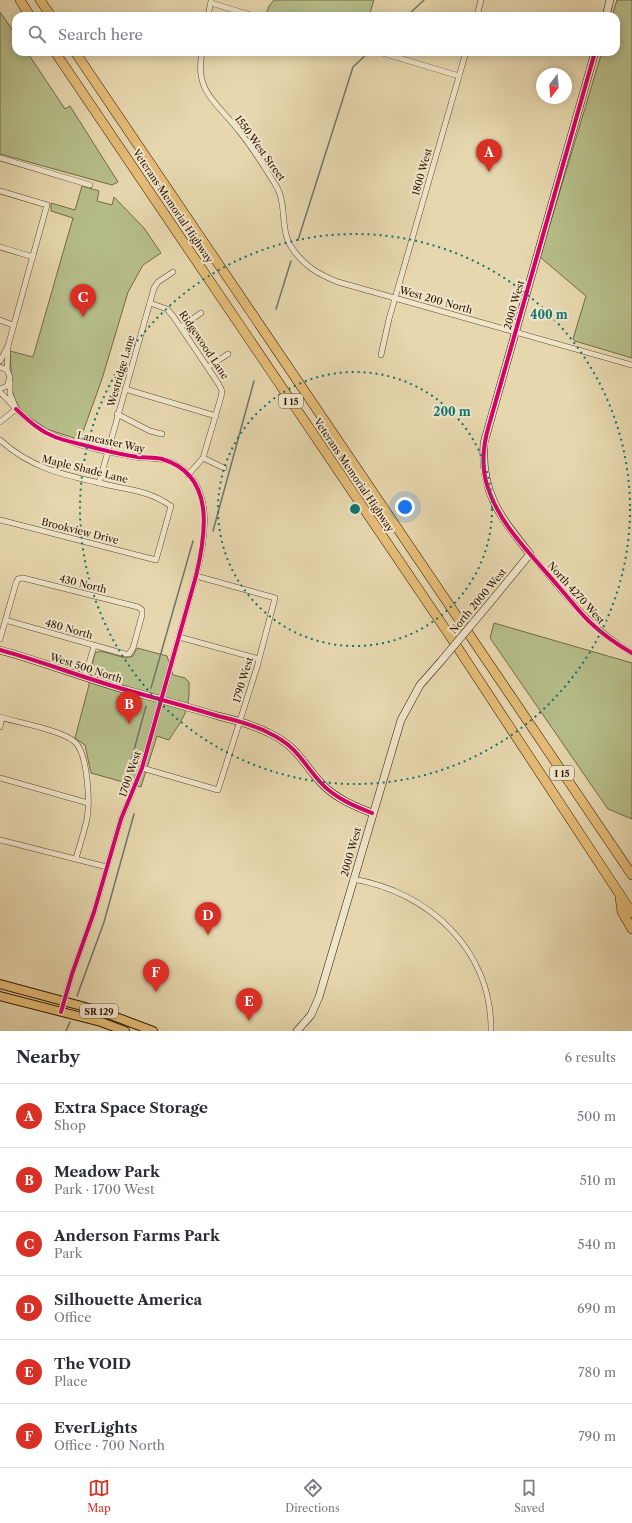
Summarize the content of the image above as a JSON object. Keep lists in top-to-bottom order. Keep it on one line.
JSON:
{"streets":{"highway":["Veterans Memorial Highway","I 15"],"main road":["SR 129"],"street":["1550 West Street","1800 West","West 200 North","2000 West","Ridgewood Lane","Westridge Lane","Lancaster Way","Maple Shade Lane","Brookview Drive","430 North","North 4270 West","North 2000 West","480 North","West 500 North","1790 West","1700 West"]},"crossings":[["1550 West Street","West 200 North"],["1800 West","West 200 North"],["West 200 North","2000 West"],["2000 West","North 4270 West"],["2000 West","North 2000 West"],["2000 West","West 500 North"],["Ridgewood Lane","Westridge Lane"],["Ridgewood Lane","Lancaster Way"],["Westridge Lane","Lancaster Way"],["Westridge Lane","Maple Shade Lane"],["Lancaster Way","1700 West"],["Maple Shade Lane","Brookview Drive"],["430 North","480 North"],["North 4270 West","North 2000 West"],["West 500 North","1790 West"],["West 500 North","1700 West"],["1790 West","1700 West"],["1700 West","SR 129"]],"north":"bottom","page":{"search":"Search here","pins":["A","C","B","D","F","E"],"heading":["Nearby","6 results"],"list":[{"mark":"A","name":"Extra Space Storage","note":"Shop","value":"500 m"},{"mark":"B","name":"Meadow Park","note":"Park · 1700 West","value":"510 m"},{"mark":"C","name":"Anderson Farms Park","note":"Park","value":"540 m"},{"mark":"D","name":"Silhouette America","note":"Office","value":"690 m"},{"mark":"E","name":"The VOID","note":"Place","value":"780 m"},{"mark":"F","name":"EverLights","note":"Office · 700 North","value":"790 m"}],"nav":["Map","Directions","Saved"]},"rings":["400 m","200 m"]}
